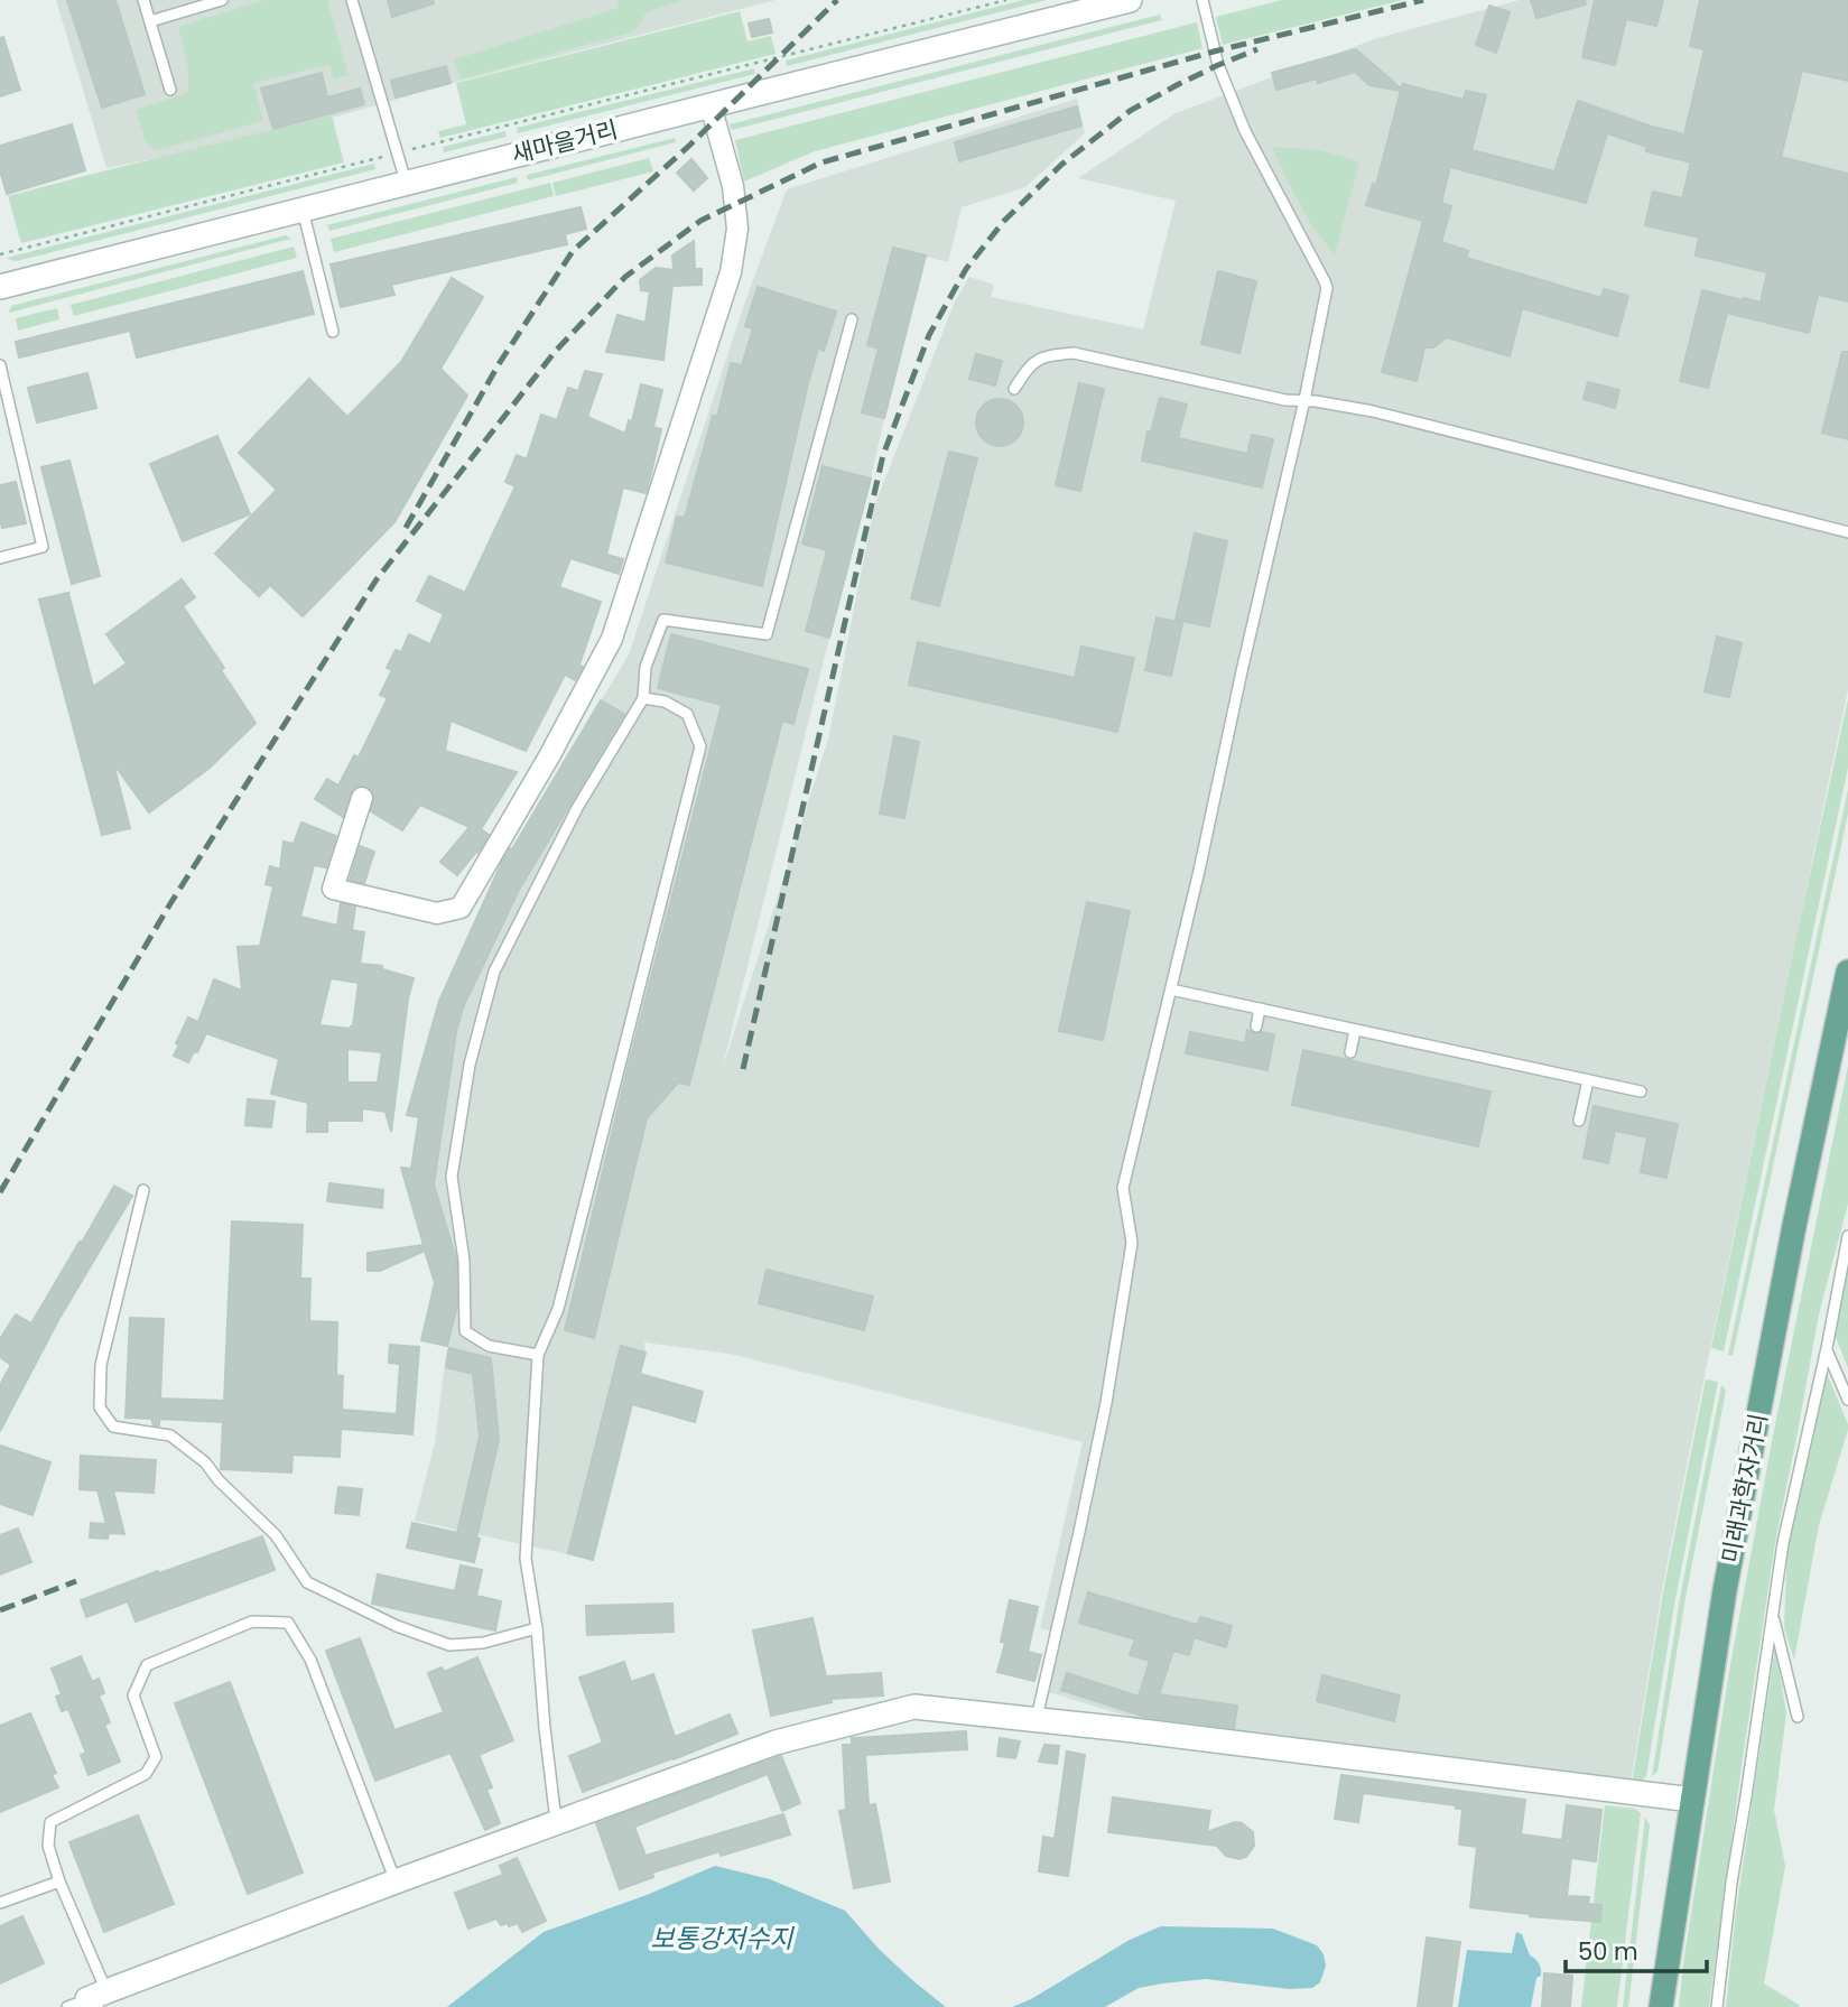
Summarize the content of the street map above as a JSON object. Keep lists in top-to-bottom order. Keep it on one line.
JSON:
{"streets":{"main road":["미래과학자거리"],"street":["새마을거리"]},"water":["보통강저수지"],"scale_bar":"50 m"}
